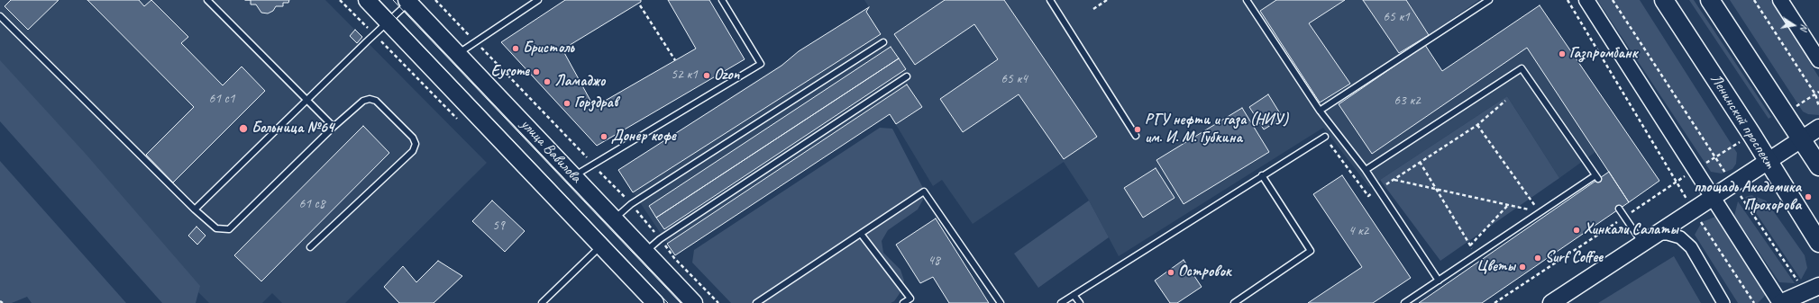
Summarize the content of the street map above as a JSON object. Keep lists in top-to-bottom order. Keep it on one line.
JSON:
{"streets":{"main road":["Ленинский проспект","улица Вавилова"]},"places":["Бристоль","Газпромбанк","Eysome","Ozon","Ламаджо","Горздрав","Больница №64","РГУ нефти и газа (НИУ) им. И. М. Губкина","Донер кофе","площадь Академика Прохорова","Хинкали Салаты","Surf Coffee","Цветы","Островок"],"house_numbers":["65 к1","52 к1","65 к4","61 с1","63 к2","61 с8","59","4 к2","48"],"north":"right"}
